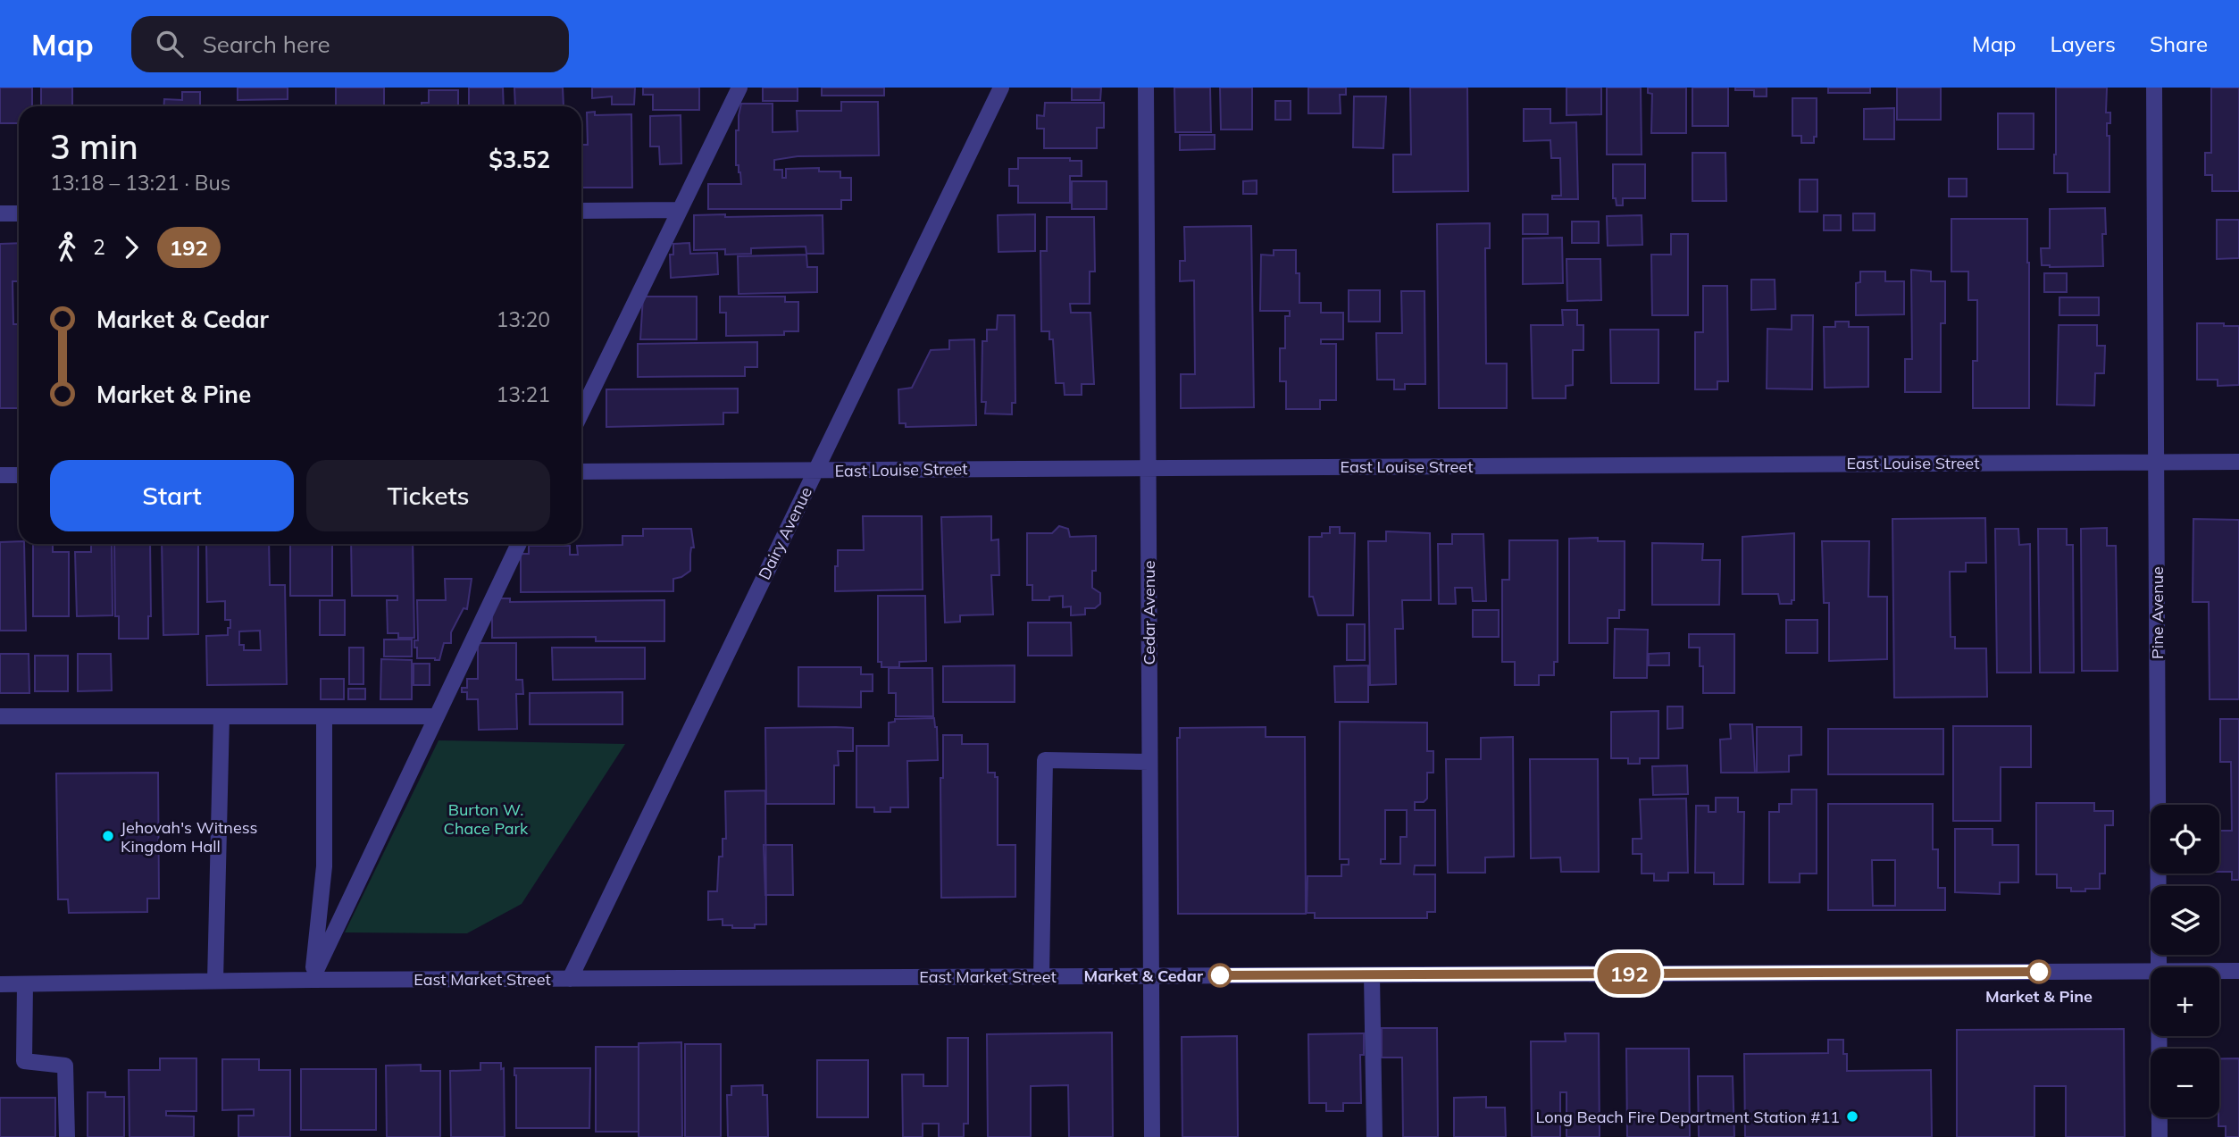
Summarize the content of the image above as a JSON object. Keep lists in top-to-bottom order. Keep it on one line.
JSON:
{"streets":{"street":["East Louise Street","Dairy Avenue","Cedar Avenue","Pine Avenue","East Market Street"]},"crossings":[["East Louise Street","Dairy Avenue"],["East Louise Street","Cedar Avenue"],["East Louise Street","Pine Avenue"],["Dairy Avenue","East Market Street"],["Cedar Avenue","East Market Street"]],"parks":["Burton W. Chace Park"],"places":["Jehovah's Witness Kingdom Hall","Market & Pine","Market & Cedar","Long Beach Fire Department Station #11"],"lines":["bus line 192"],"page":{"header":"Map","search":"Search here","nav":["Map","Layers","Share"],"on_map":"192","heading":["3 min","13:18 – 13:21 · Bus","$3.52"],"legs":["2","192"],"list":[{"name":"Market & Cedar","value":"13:20"},{"name":"Market & Pine","value":"13:21"}],"buttons":["Start","Tickets"],"map_buttons":["+","−"]}}
